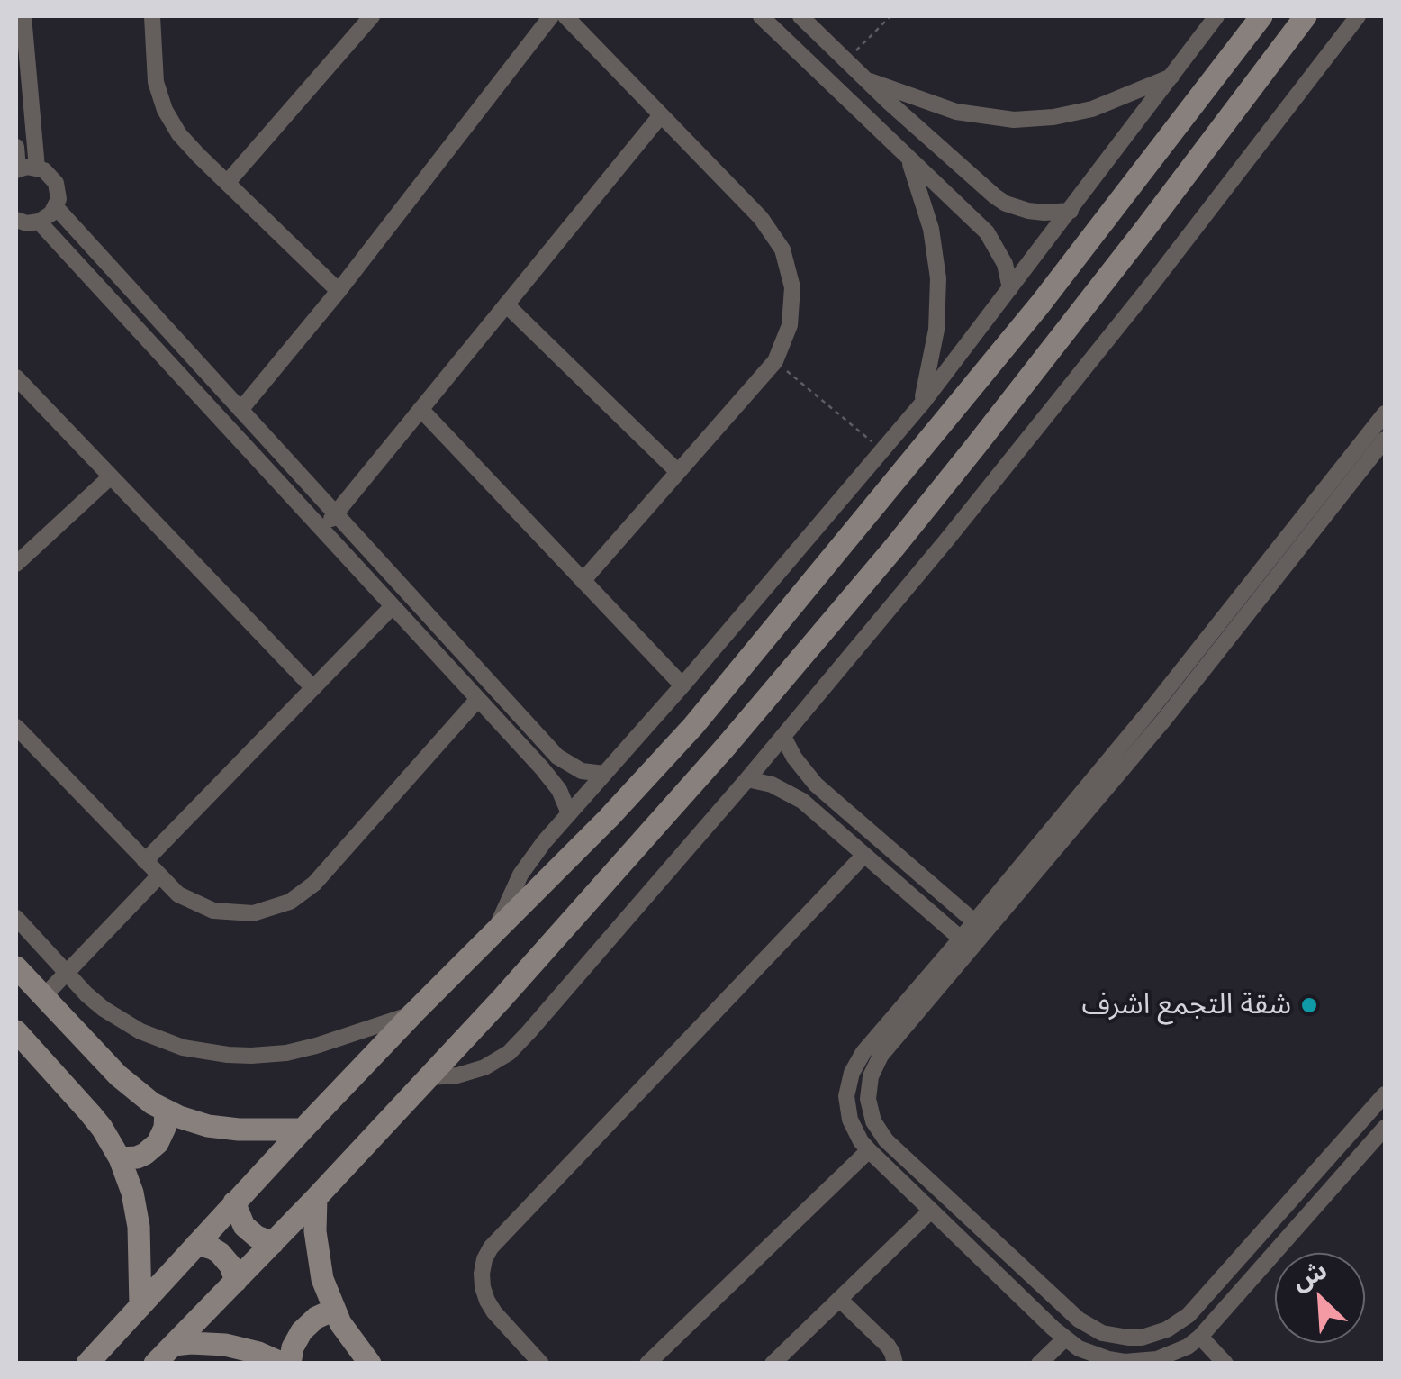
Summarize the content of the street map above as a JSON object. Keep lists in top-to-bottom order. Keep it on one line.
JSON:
{"places":["شقة التجمع اشرف"],"north":"top left"}
